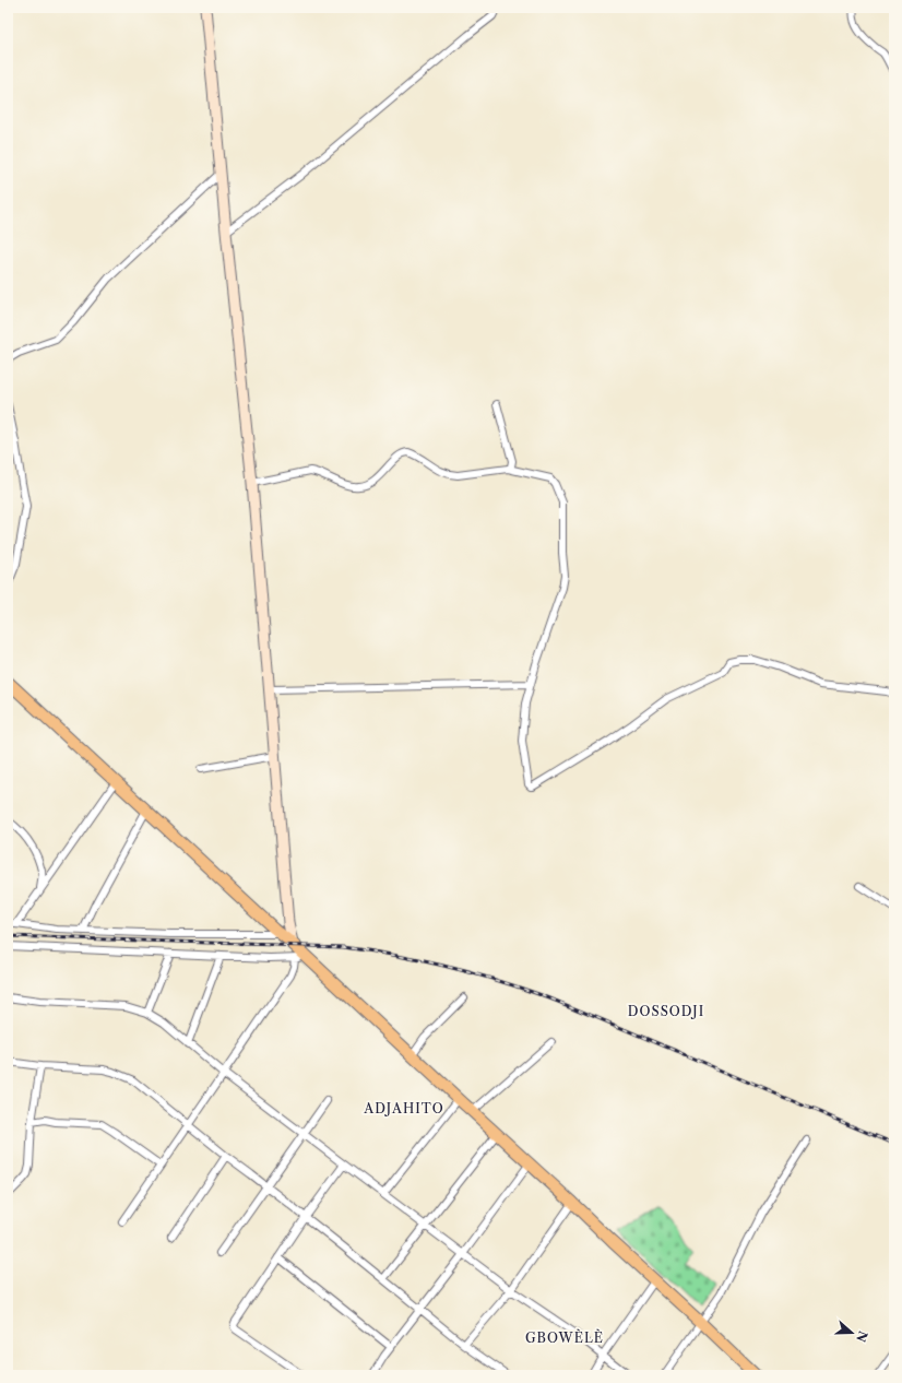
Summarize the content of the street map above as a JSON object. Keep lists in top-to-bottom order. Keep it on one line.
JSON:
{"districts":["DOSSODJI","ADJAHITO","GBOWÈLÈ"],"north":"right"}
